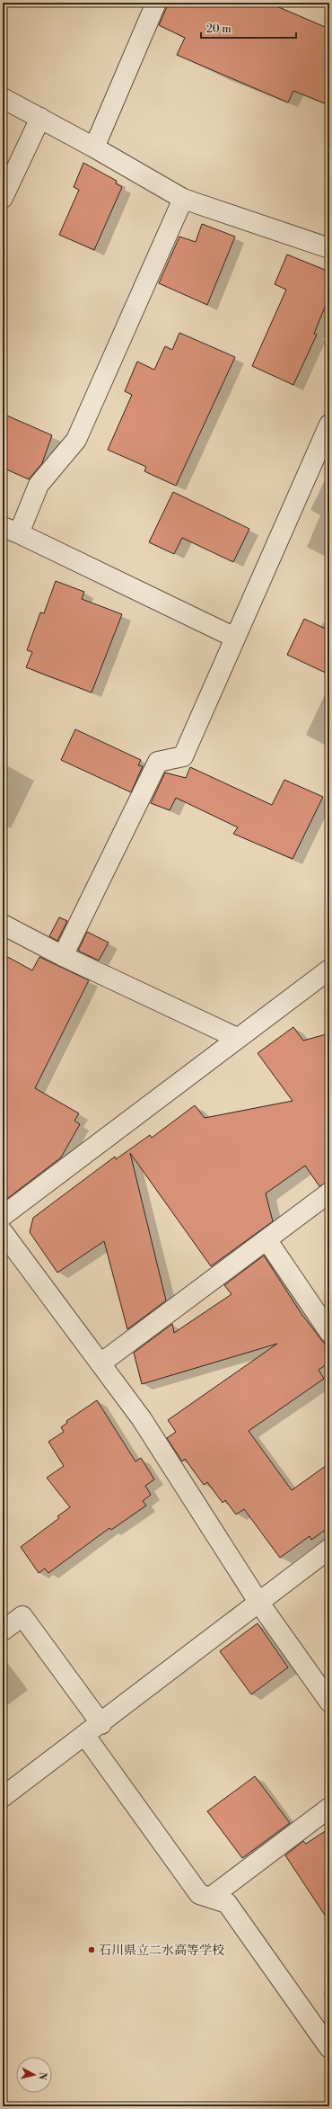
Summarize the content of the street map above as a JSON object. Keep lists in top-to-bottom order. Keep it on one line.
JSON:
{"places":["石川県立二水高等学校"],"scale_bar":"20 m","north":"right"}
